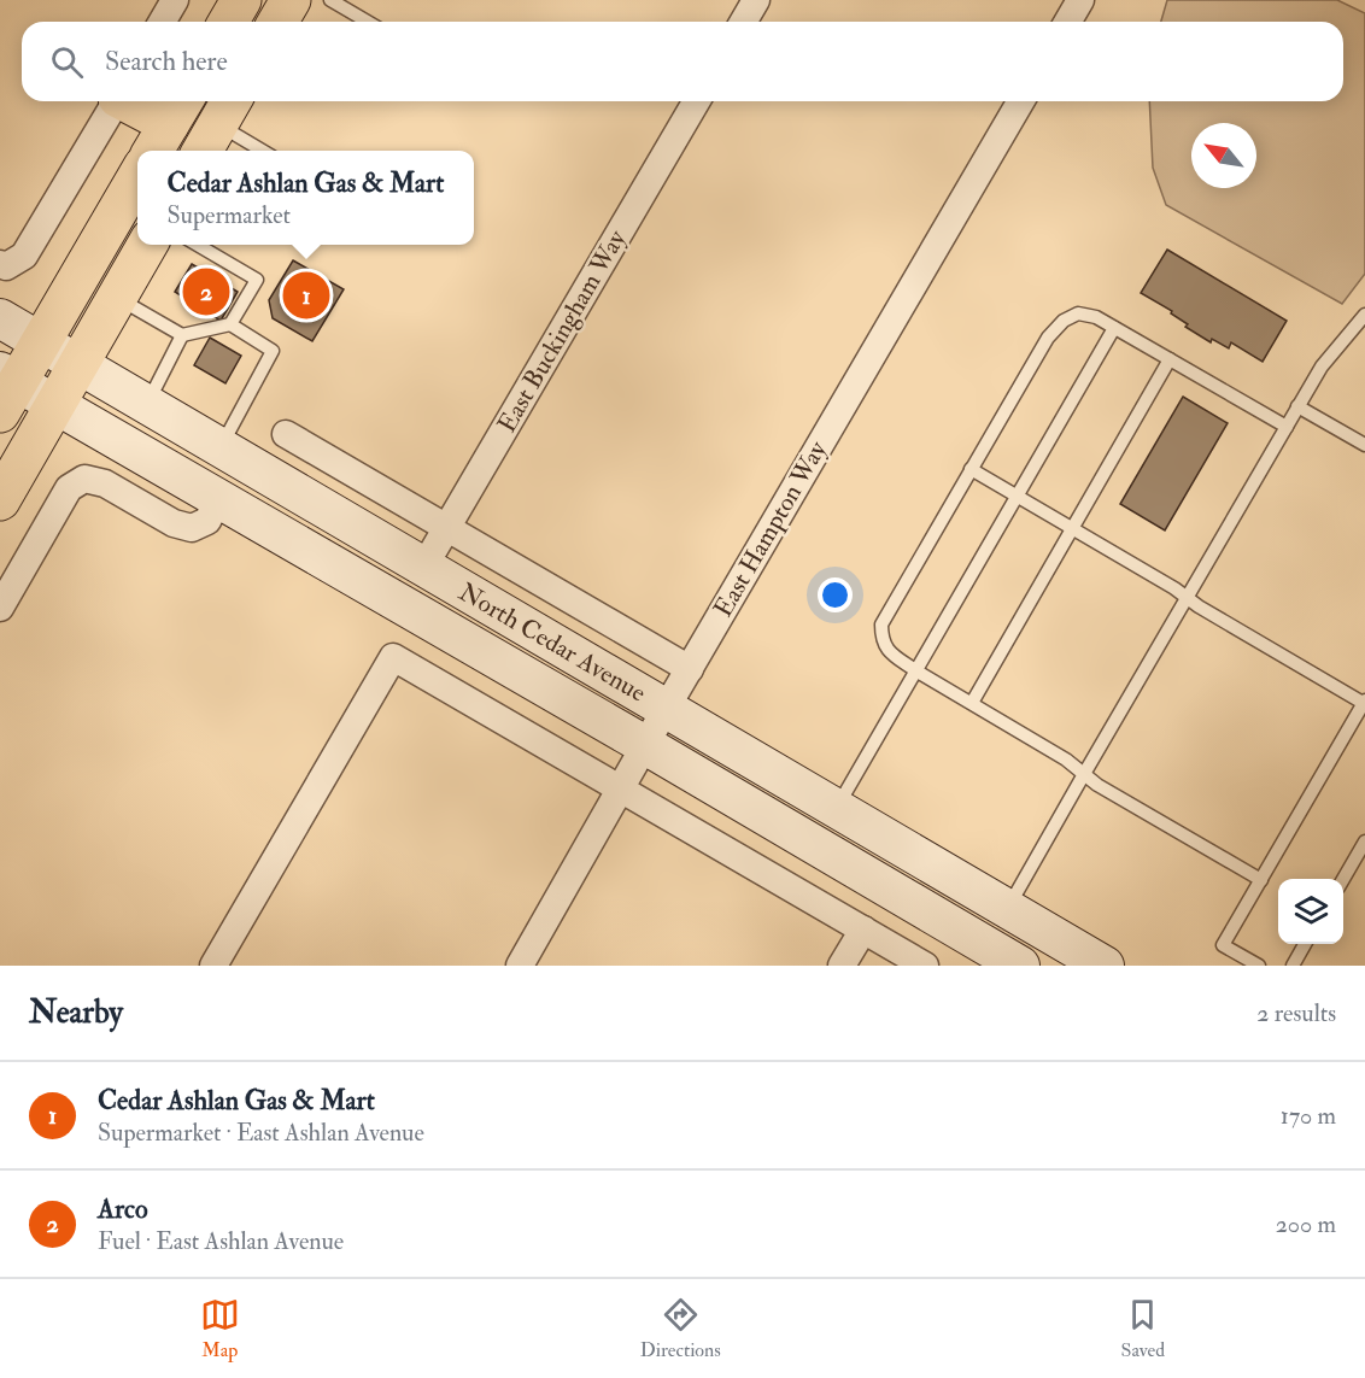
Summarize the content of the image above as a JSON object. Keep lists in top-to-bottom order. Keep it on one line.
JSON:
{"streets":{"main road":["North Cedar Avenue"],"street":["East Buckingham Way","East Hampton Way"]},"crossings":[["East Buckingham Way","North Cedar Avenue"],["East Hampton Way","North Cedar Avenue"]],"north":"top left","page":{"search":"Search here","popup":["Cedar Ashlan Gas & Mart","Supermarket"],"pins":["2","1"],"heading":["Nearby","2 results"],"list":[{"mark":"1","name":"Cedar Ashlan Gas & Mart","note":"Supermarket · East Ashlan Avenue","value":"170 m"},{"mark":"2","name":"Arco","note":"Fuel · East Ashlan Avenue","value":"200 m"}],"nav":["Map","Directions","Saved"]}}
